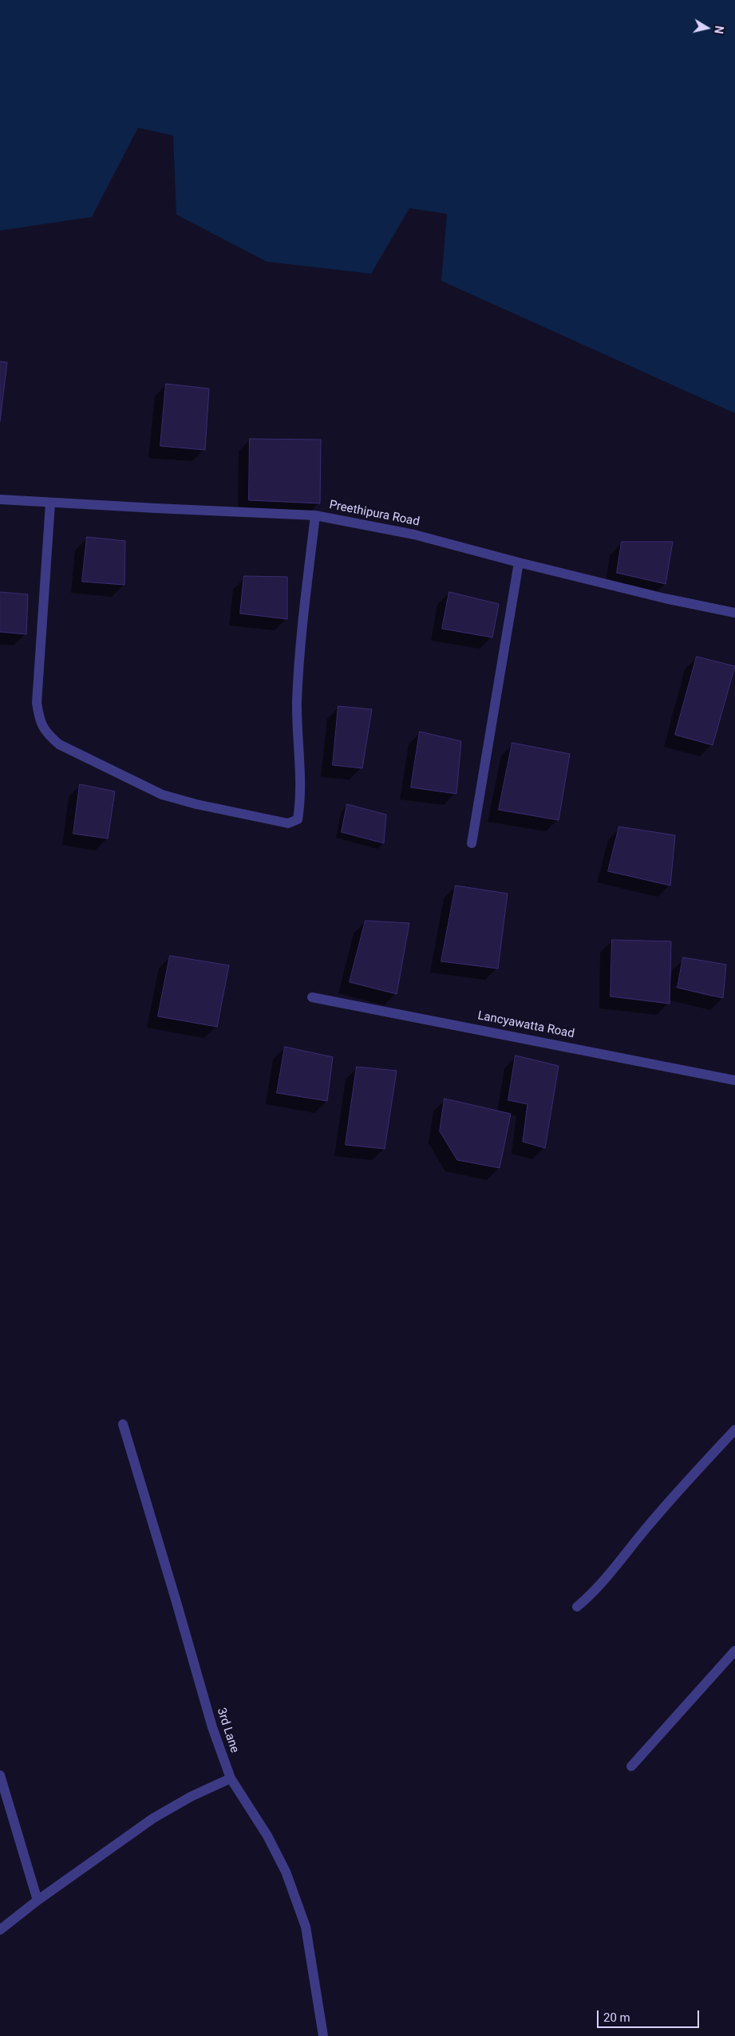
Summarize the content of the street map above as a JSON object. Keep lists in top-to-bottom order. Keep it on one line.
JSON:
{"streets":{"street":["Preethipura Road","Lancyawatta Road","3rd Lane"]},"scale_bar":"20 m","north":"right"}
